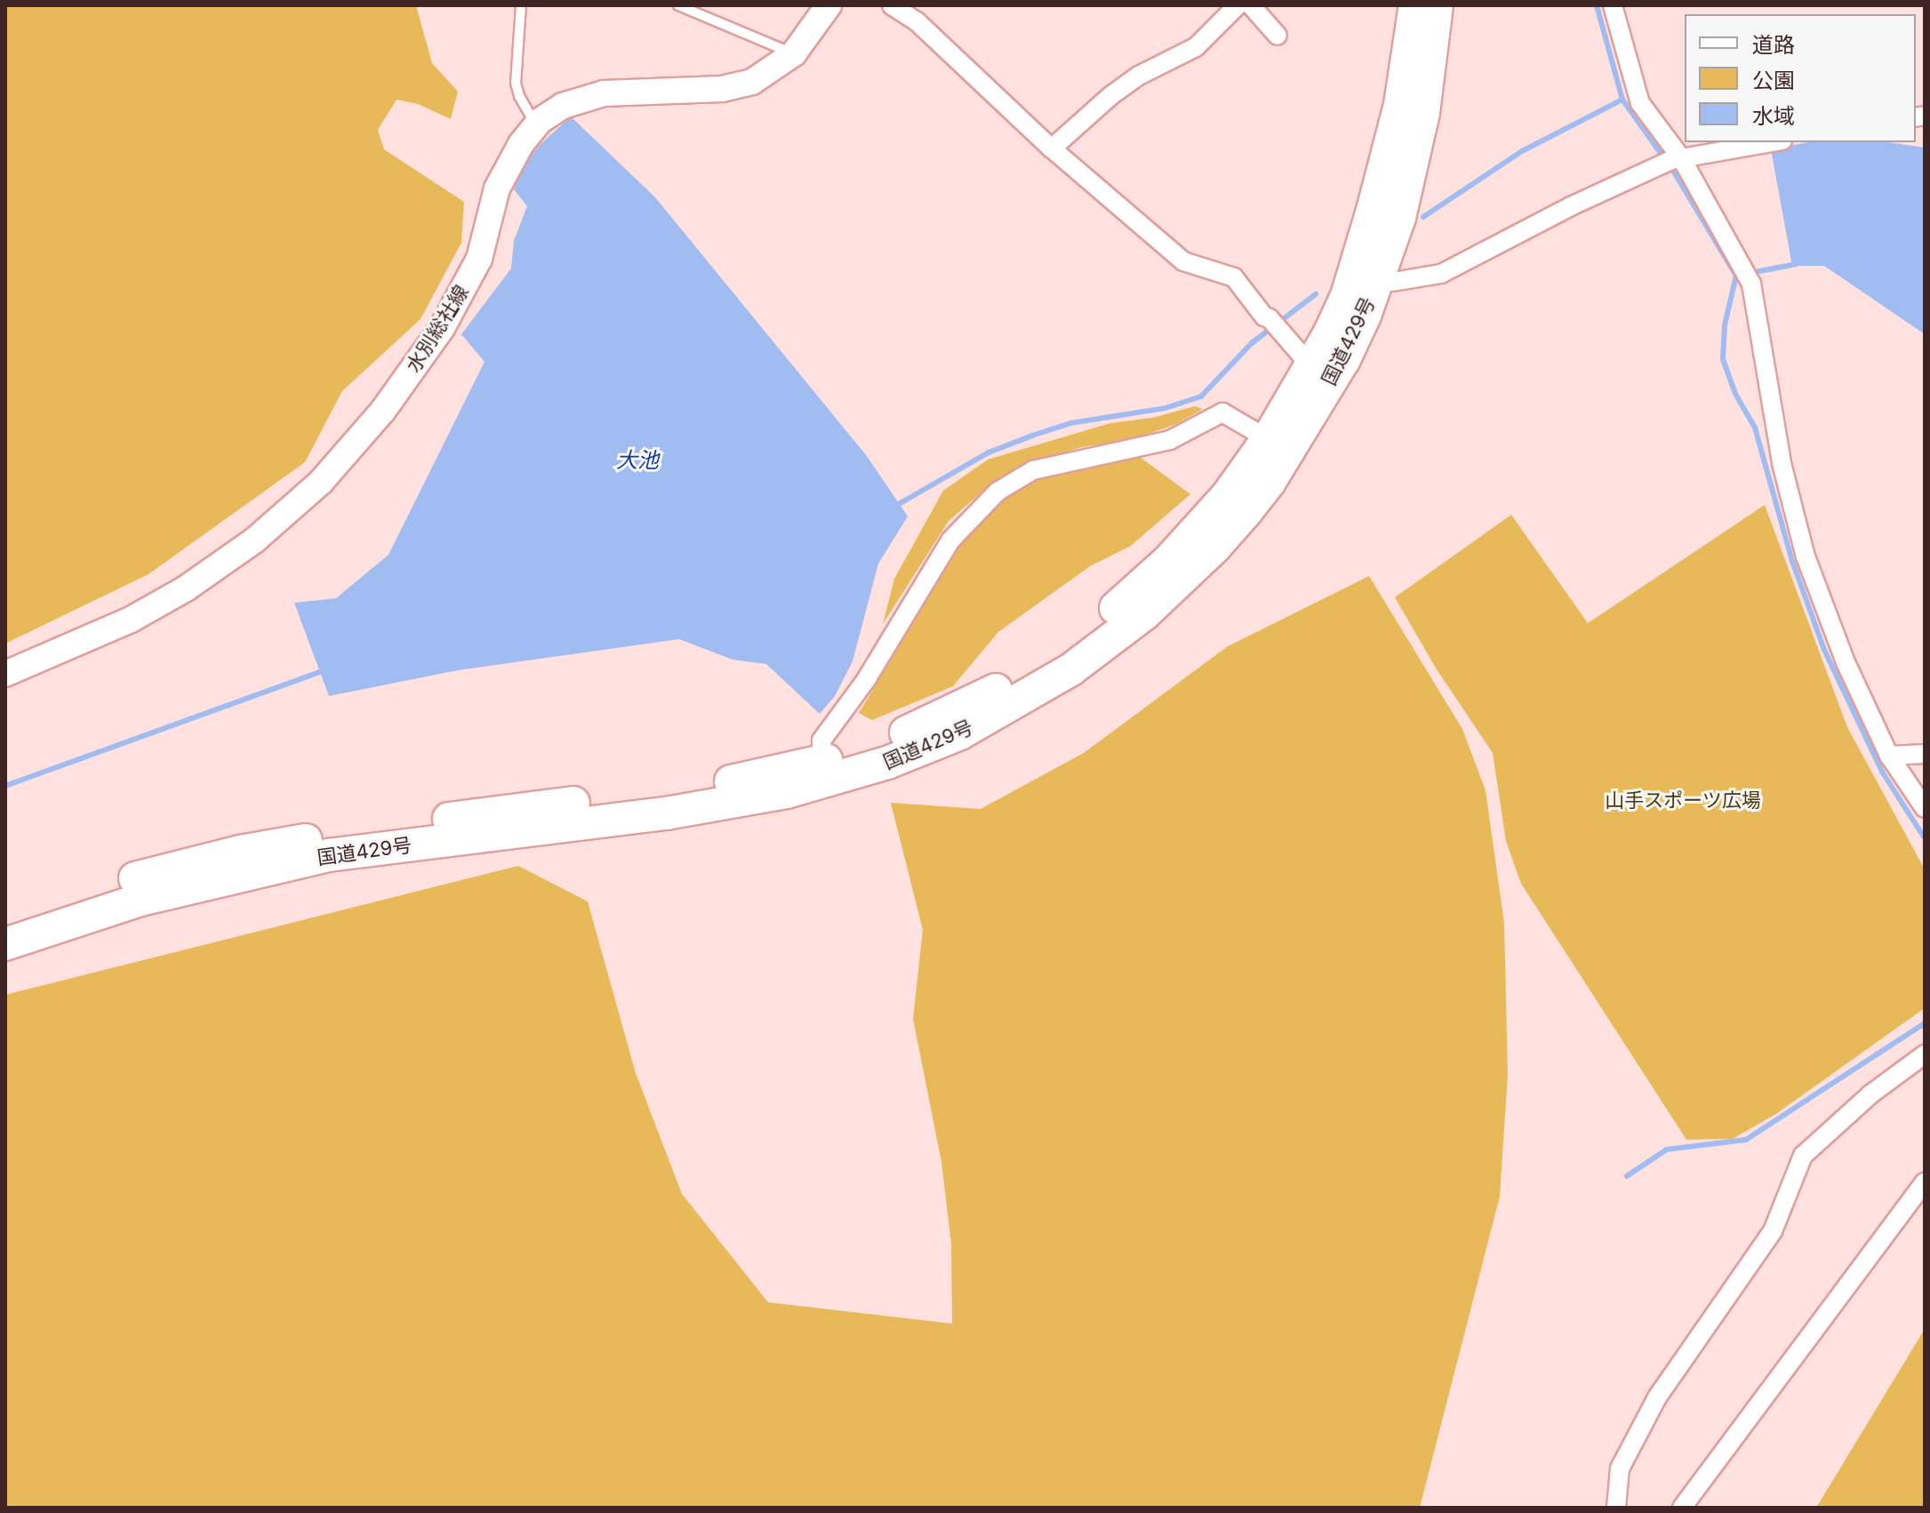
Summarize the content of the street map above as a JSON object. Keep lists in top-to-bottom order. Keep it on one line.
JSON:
{"streets":{"highway":["国道429号"],"main road":["水別総社線"]},"water":["大池"],"parks":["山手スポーツ広場"],"legend":["道路","公園","水域"]}
